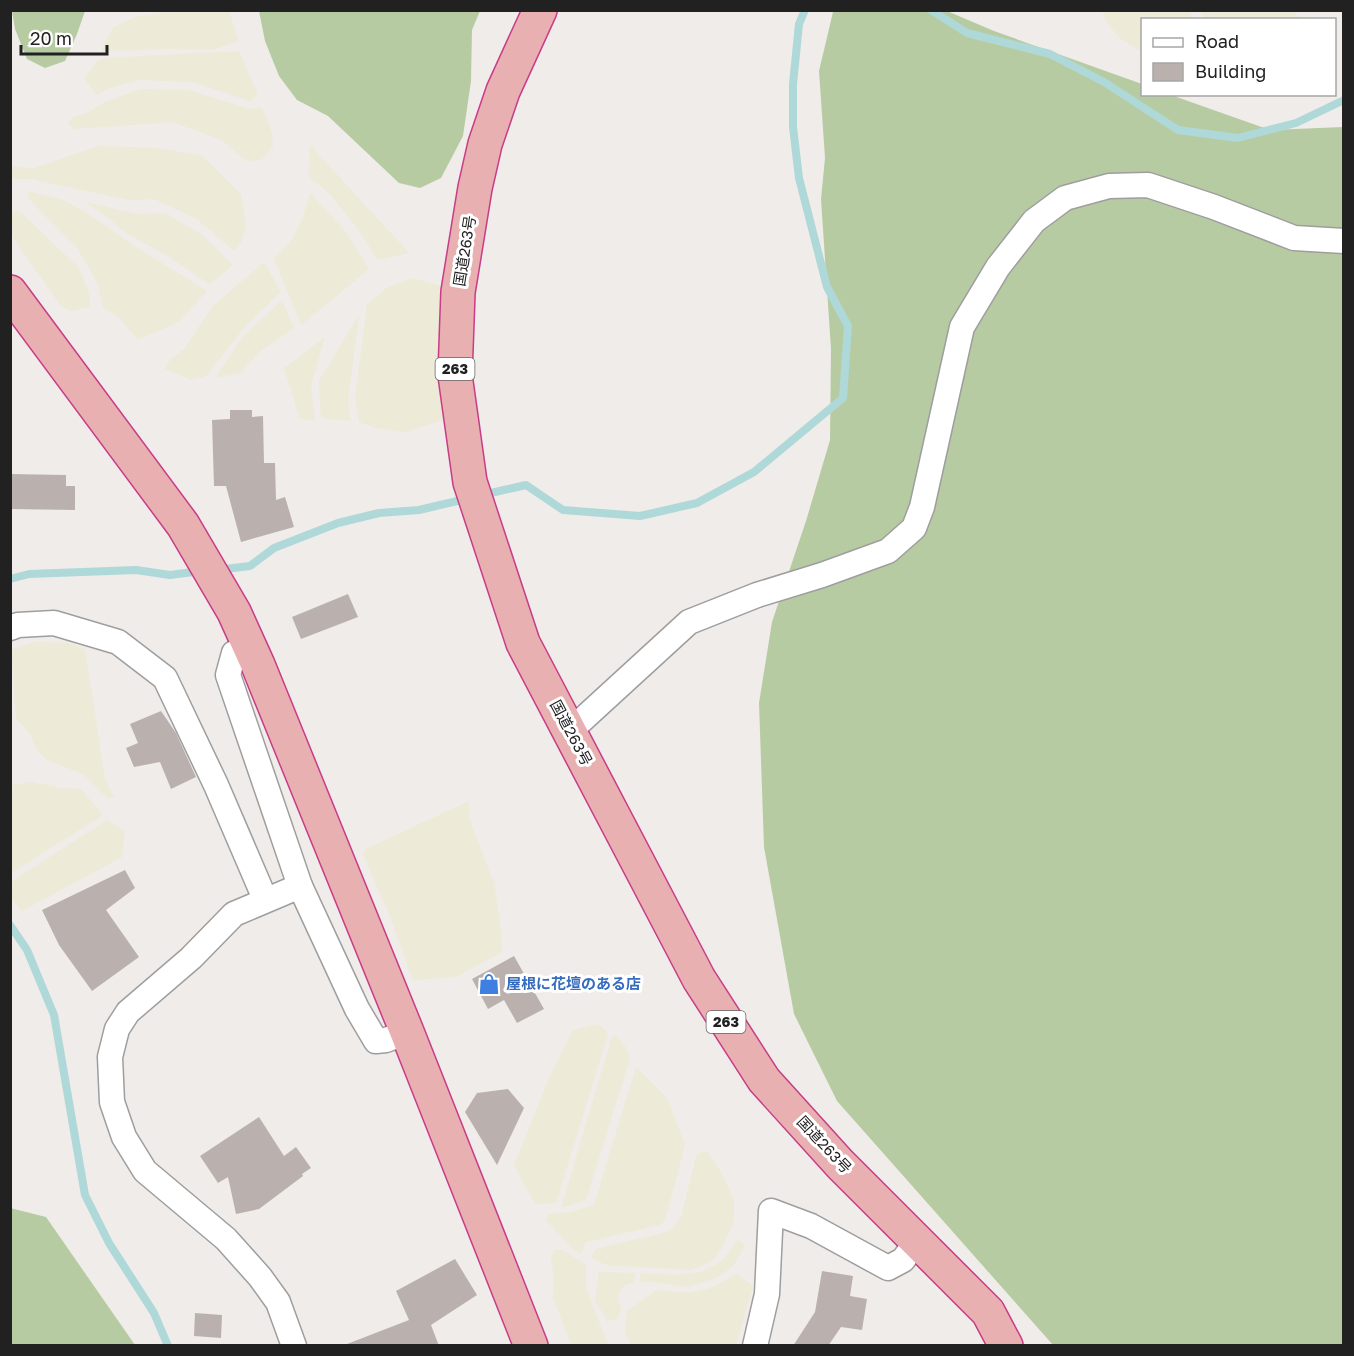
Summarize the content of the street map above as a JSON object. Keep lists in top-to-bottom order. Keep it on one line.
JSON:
{"streets":{"highway":["国道263号","263"]},"places":{"shop":["屋根に花壇のある店"]},"legend":["Road","Building"],"scale_bar":"20 m"}
